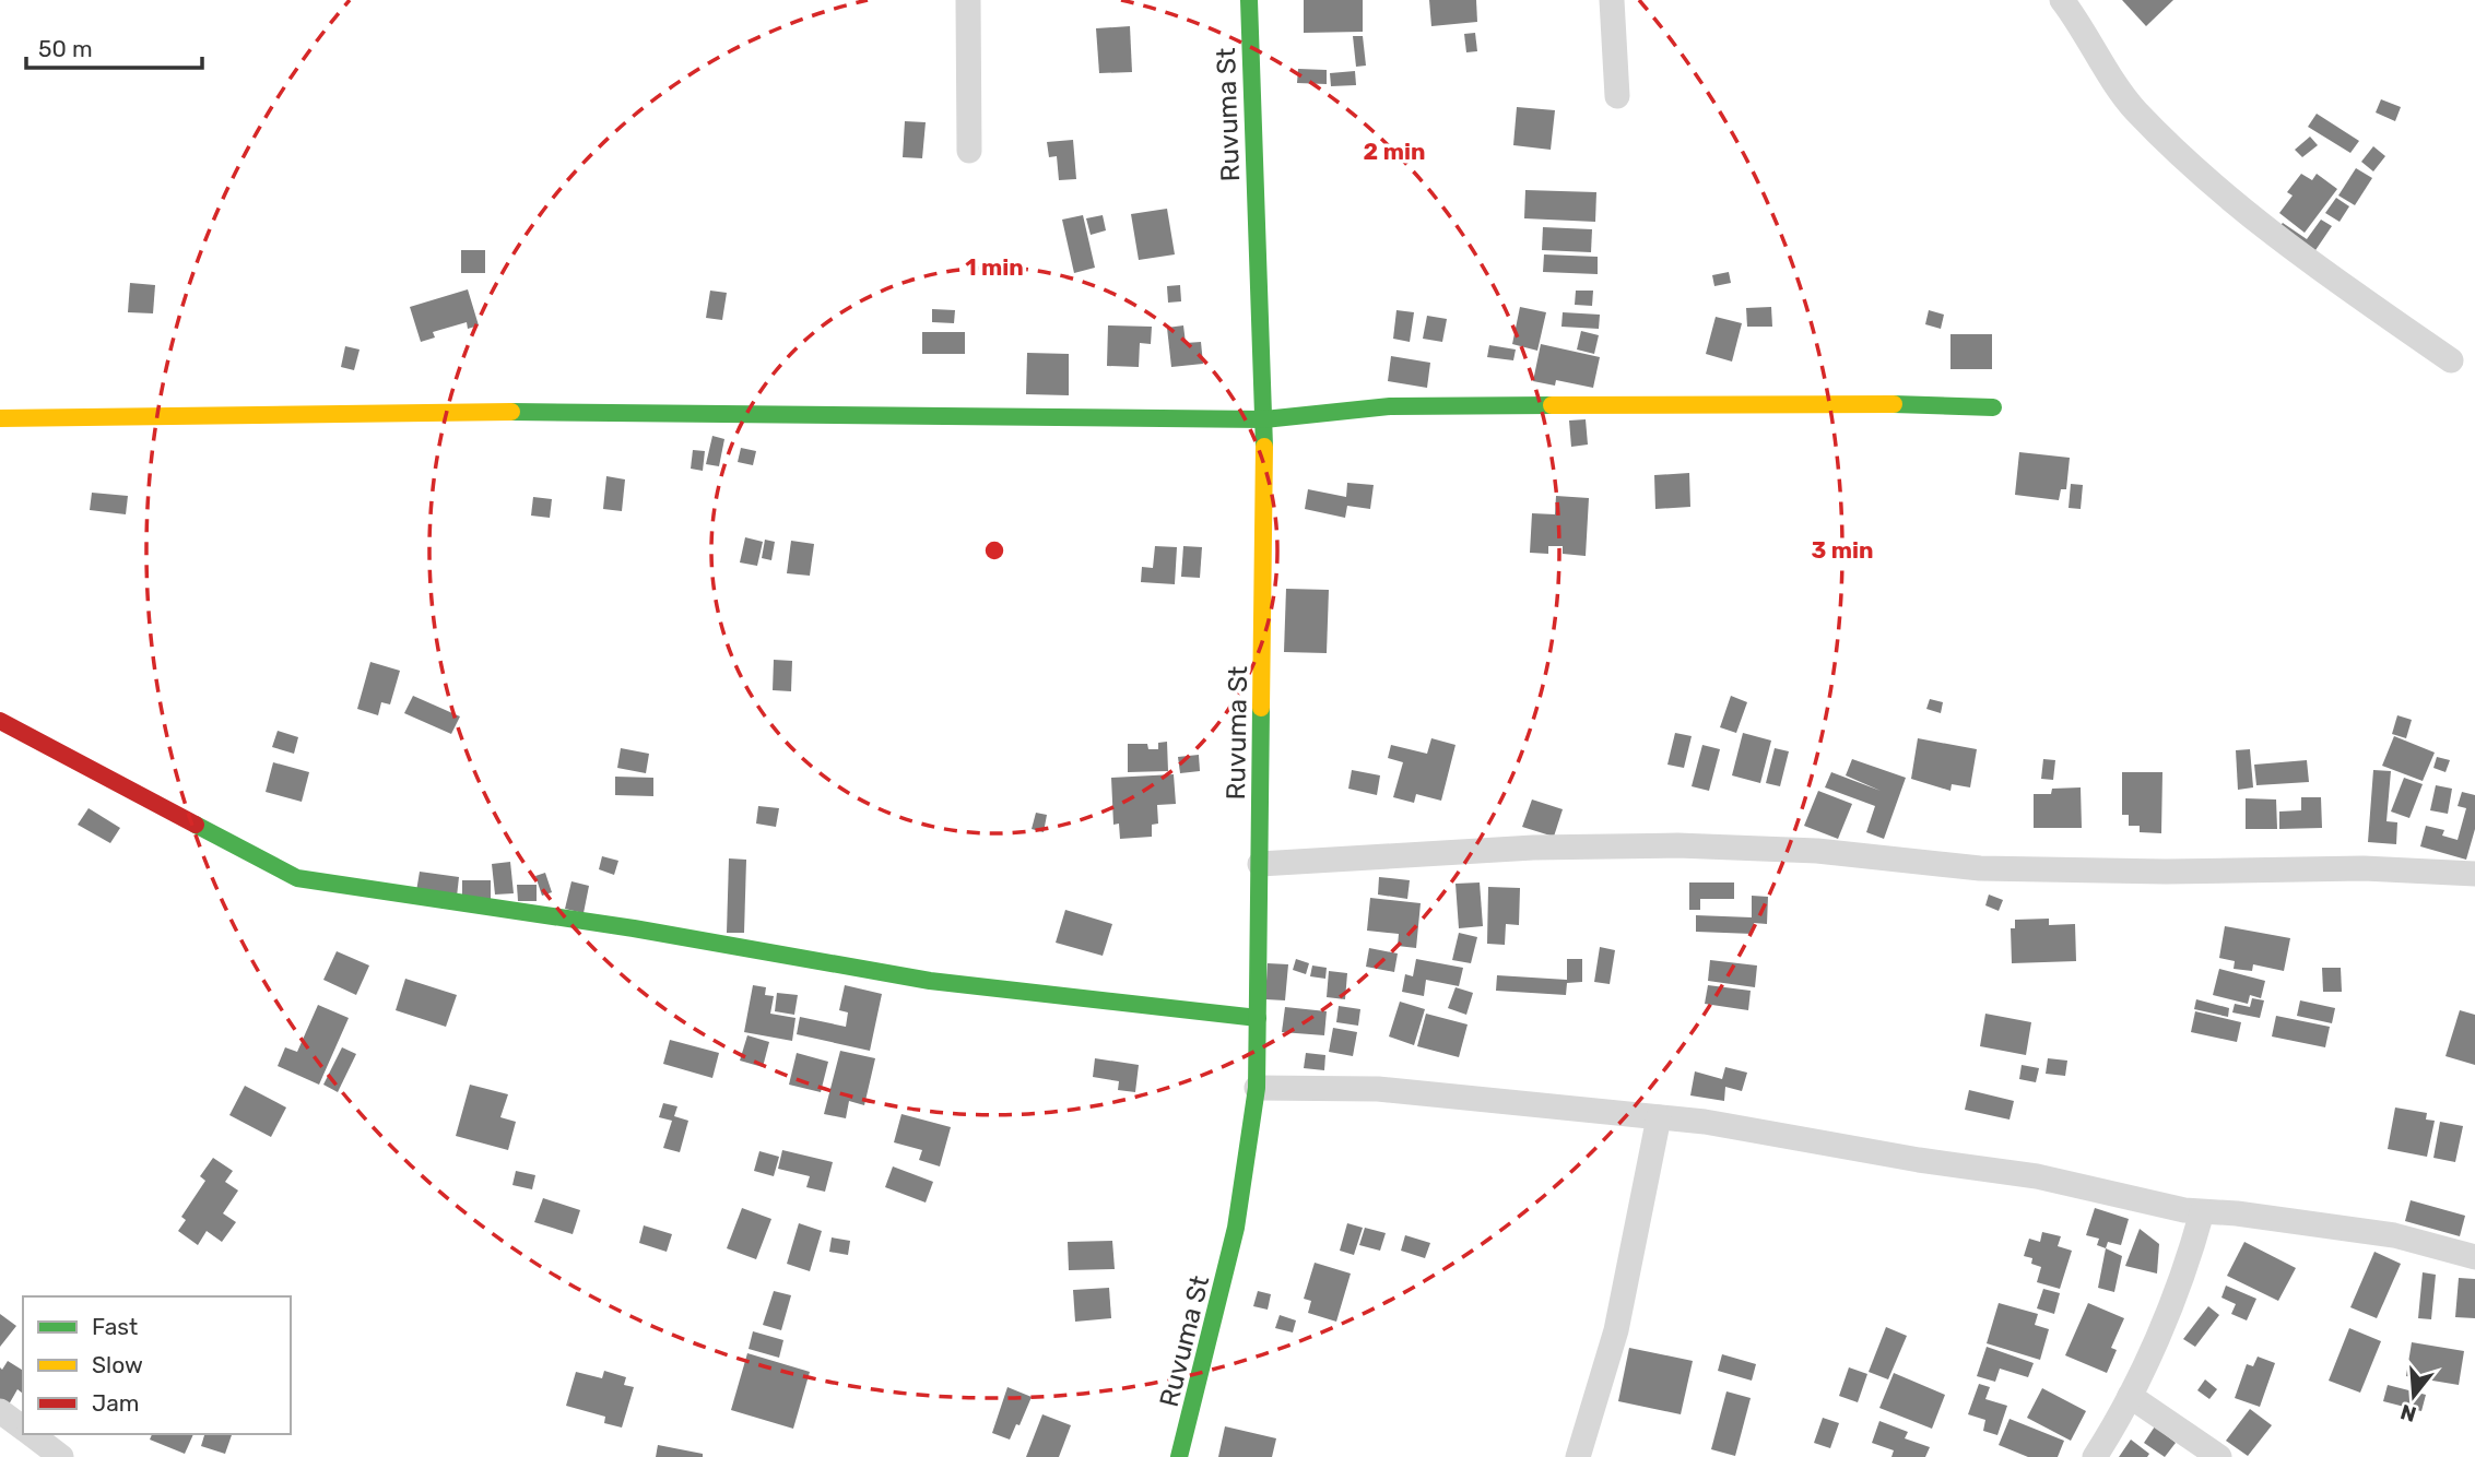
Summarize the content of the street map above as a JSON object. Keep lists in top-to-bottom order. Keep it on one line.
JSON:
{"streets":{"street":["Ruvuma St"]},"legend":["Fast","Slow","Jam"],"scale_bar":"50 m","north":"bottom","rings":["2 min","1 min","3 min"]}
